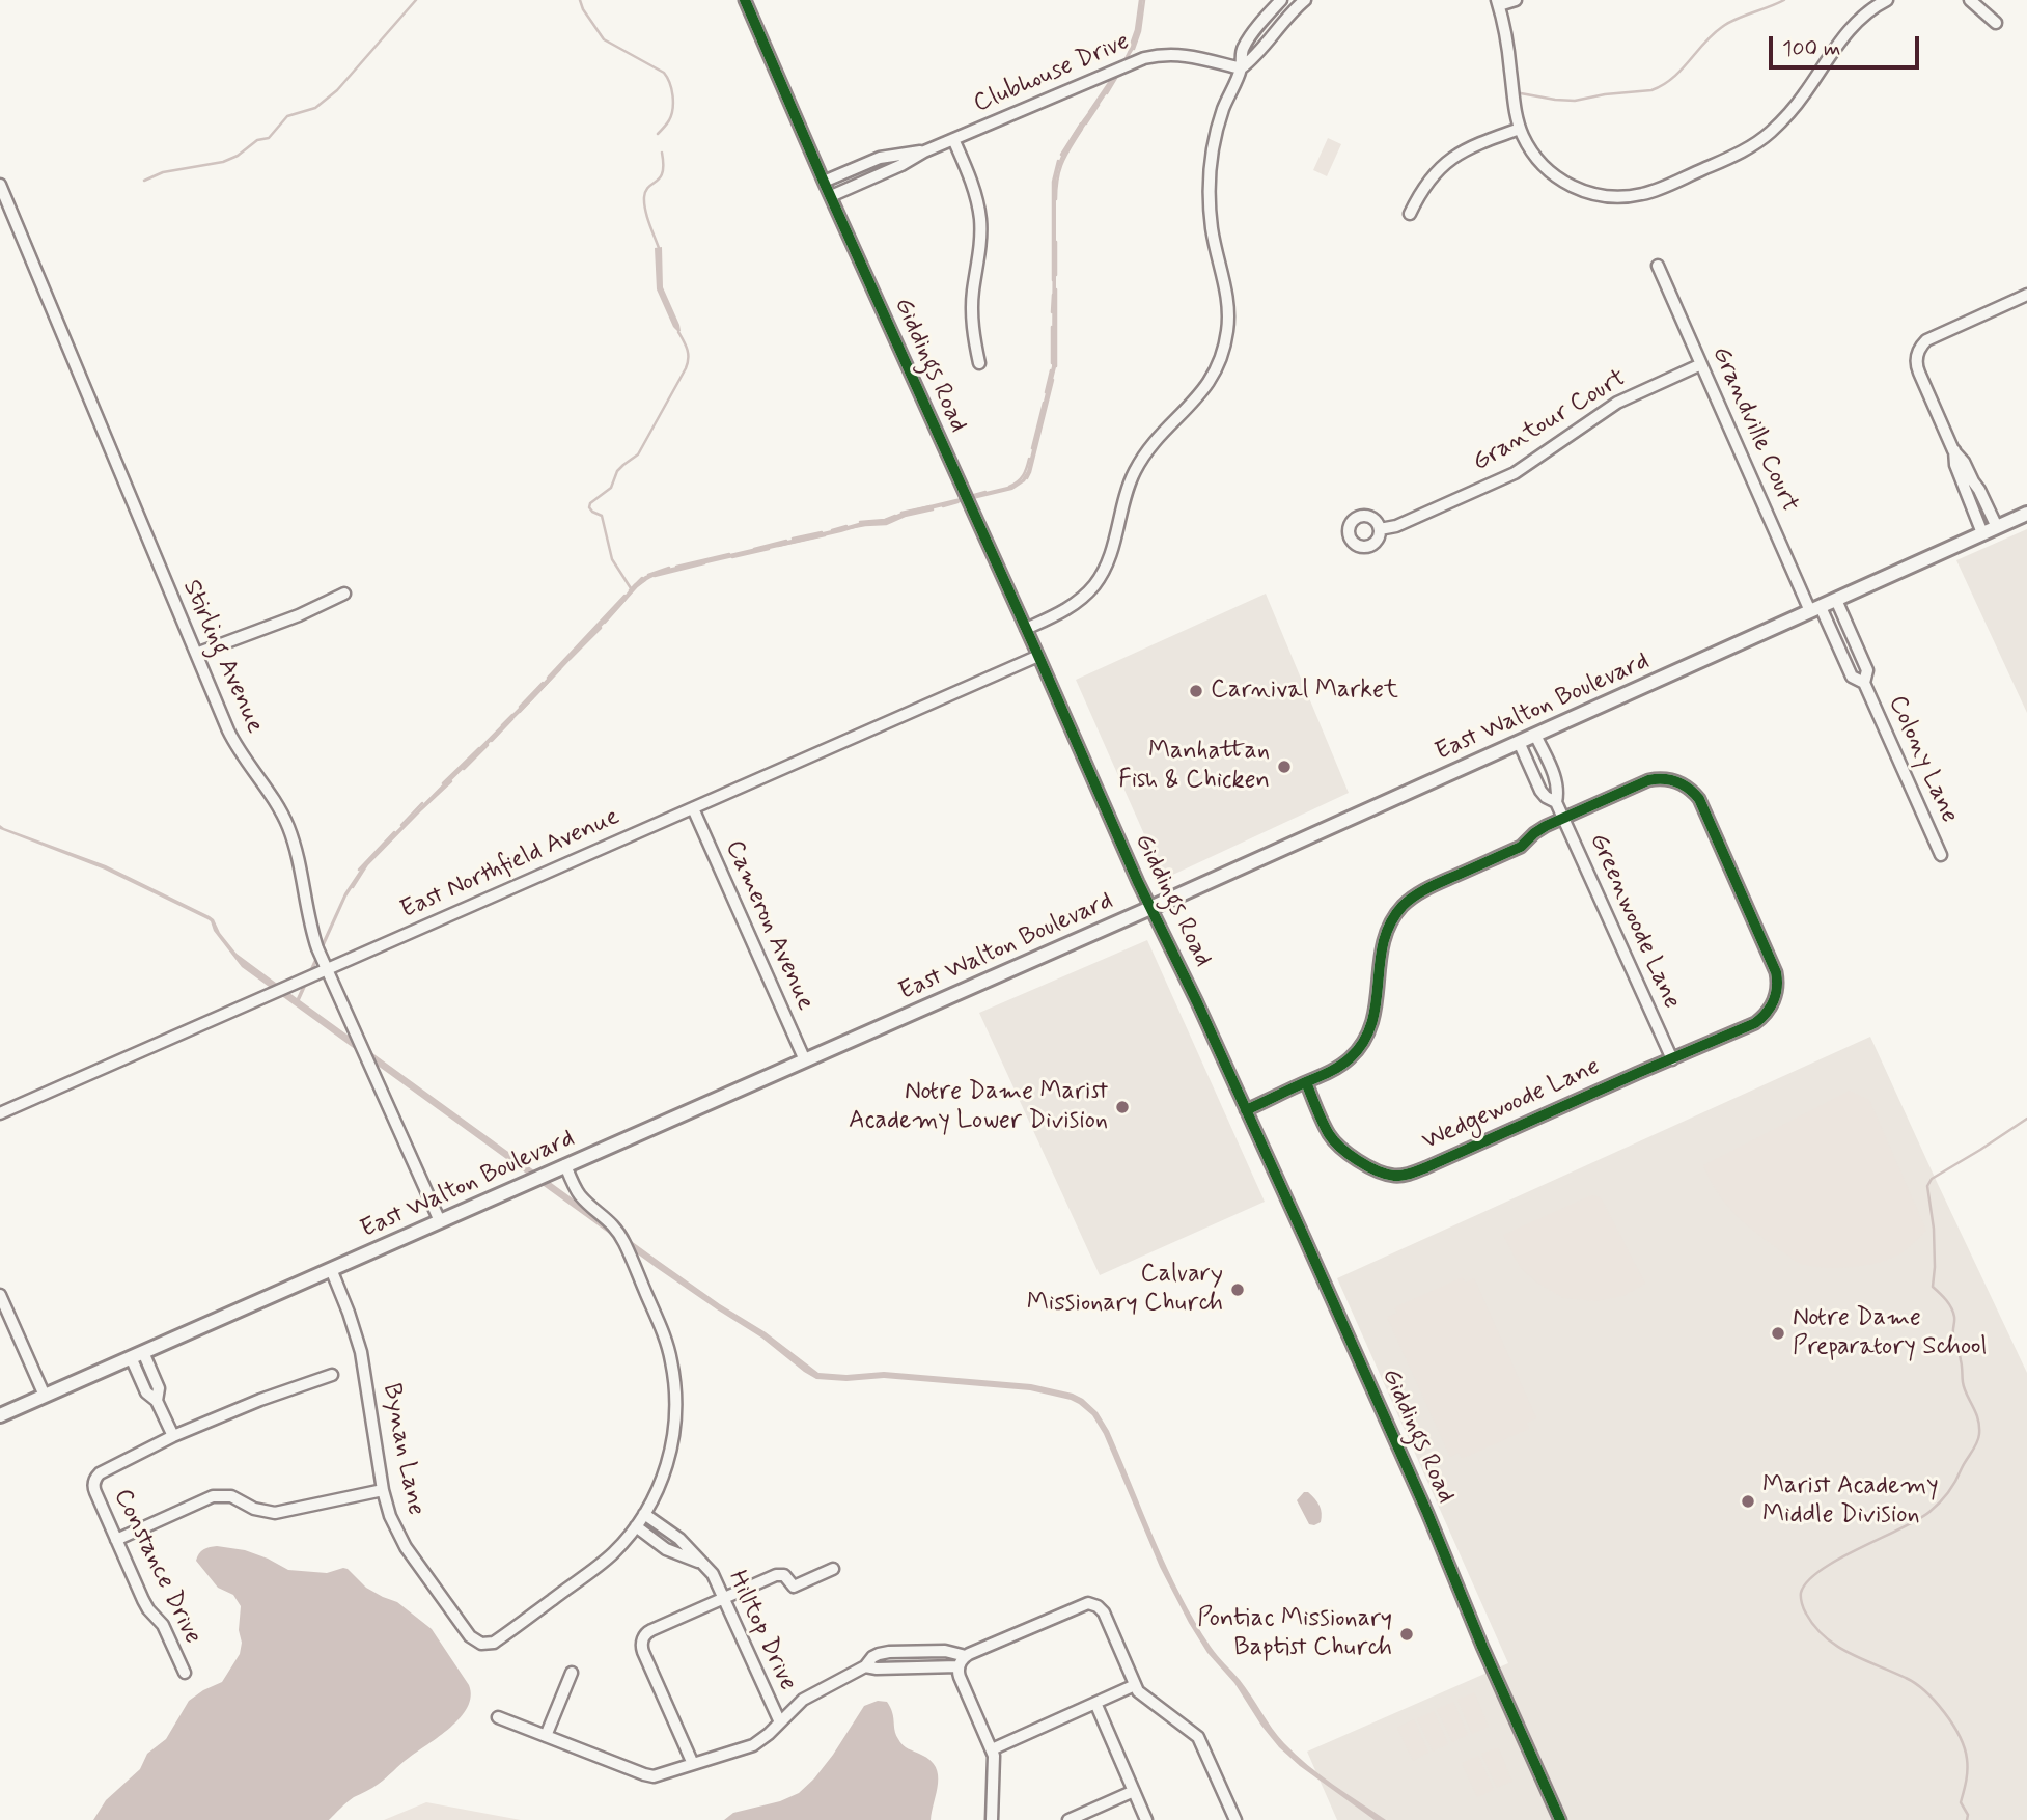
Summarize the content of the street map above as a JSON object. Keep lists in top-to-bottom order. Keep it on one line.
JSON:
{"streets":{"main road":["East Walton Boulevard"],"street":["Clubhouse Drive","Giddings Road","Grantour Court","Grandville Court","Stirling Avenue","Colony Lane","East Northfield Avenue","Greenwoode Lane","Cameron Avenue","Wedgewoode Lane","Bynan Lane","Constance Drive","Hilltop Drive"]},"crossings":[["Clubhouse Drive","Giddings Road"],["Giddings Road","East Walton Boulevard"],["Giddings Road","East Northfield Avenue"],["Grantour Court","Grandville Court"],["Grandville Court","East Walton Boulevard"],["Grandville Court","Colony Lane"],["Stirling Avenue","East Walton Boulevard"],["Stirling Avenue","East Northfield Avenue"],["East Walton Boulevard","Colony Lane"],["East Walton Boulevard","Greenwoode Lane"],["East Walton Boulevard","Cameron Avenue"],["East Walton Boulevard","Bynan Lane"],["East Northfield Avenue","Cameron Avenue"],["Greenwoode Lane","Wedgewoode Lane"],["Bynan Lane","Hilltop Drive"]],"places":["Carnival Market","Manhattan Fish & Chicken","Notre Dame Marist Academy Lower Division","Calvary Missionary Church","Notre Dame Preparatory School","Marist Academy Middle Division","Pontiac Missionary Baptist Church"],"scale_bar":"100 m"}
